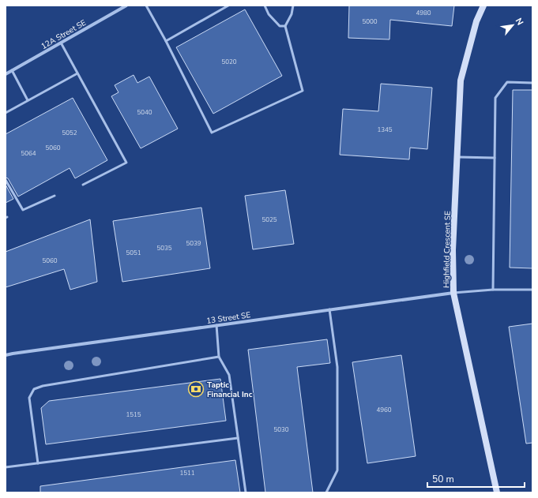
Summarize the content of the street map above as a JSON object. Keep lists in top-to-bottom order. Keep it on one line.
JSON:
{"streets":{"street":["12A Street SE","Highfield Crescent SE","13 Street SE"]},"crossings":[["Highfield Crescent SE","13 Street SE"]],"places":{"bank":["Taptic Financial Inc"]},"house_numbers":["4980","5000","5020","5040","1345","5052","5060","5064","5025","5039","5035","5051","5060","4960","1515","5030","1511"],"scale_bar":"50 m","north":"top right"}
